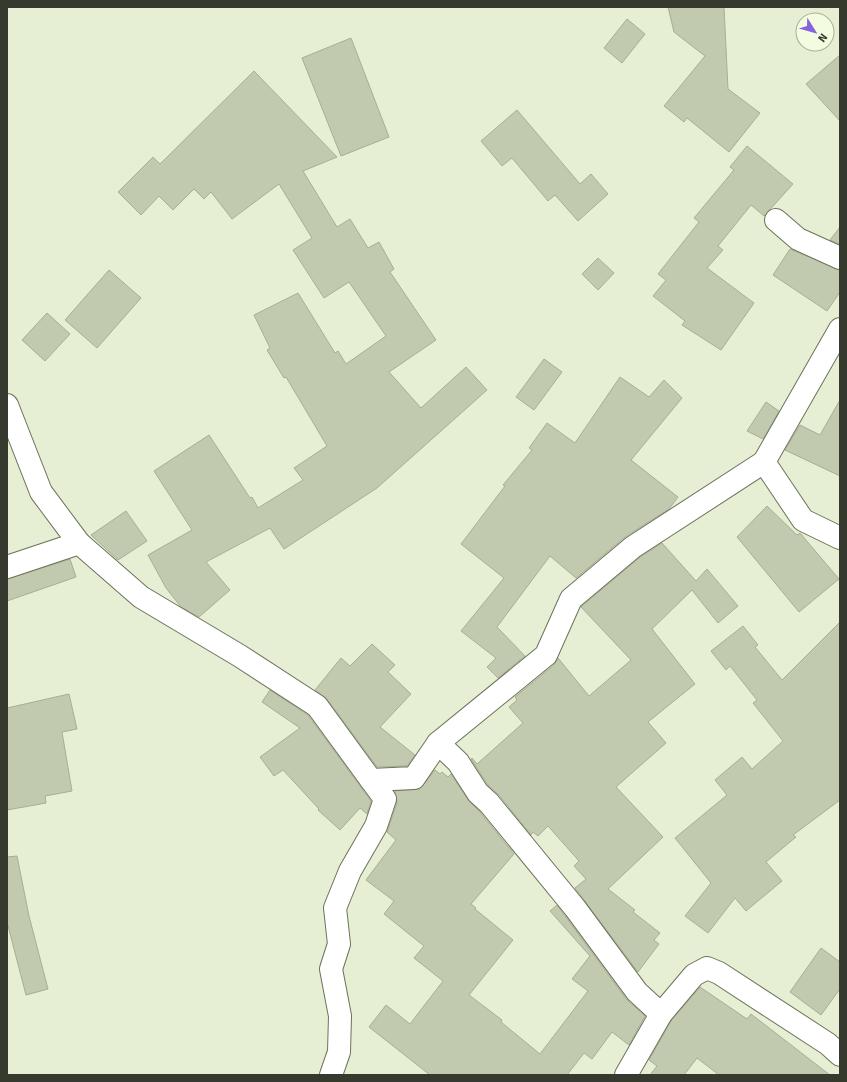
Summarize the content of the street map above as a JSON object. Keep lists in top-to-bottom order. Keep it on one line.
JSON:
{"north":"bottom right"}
